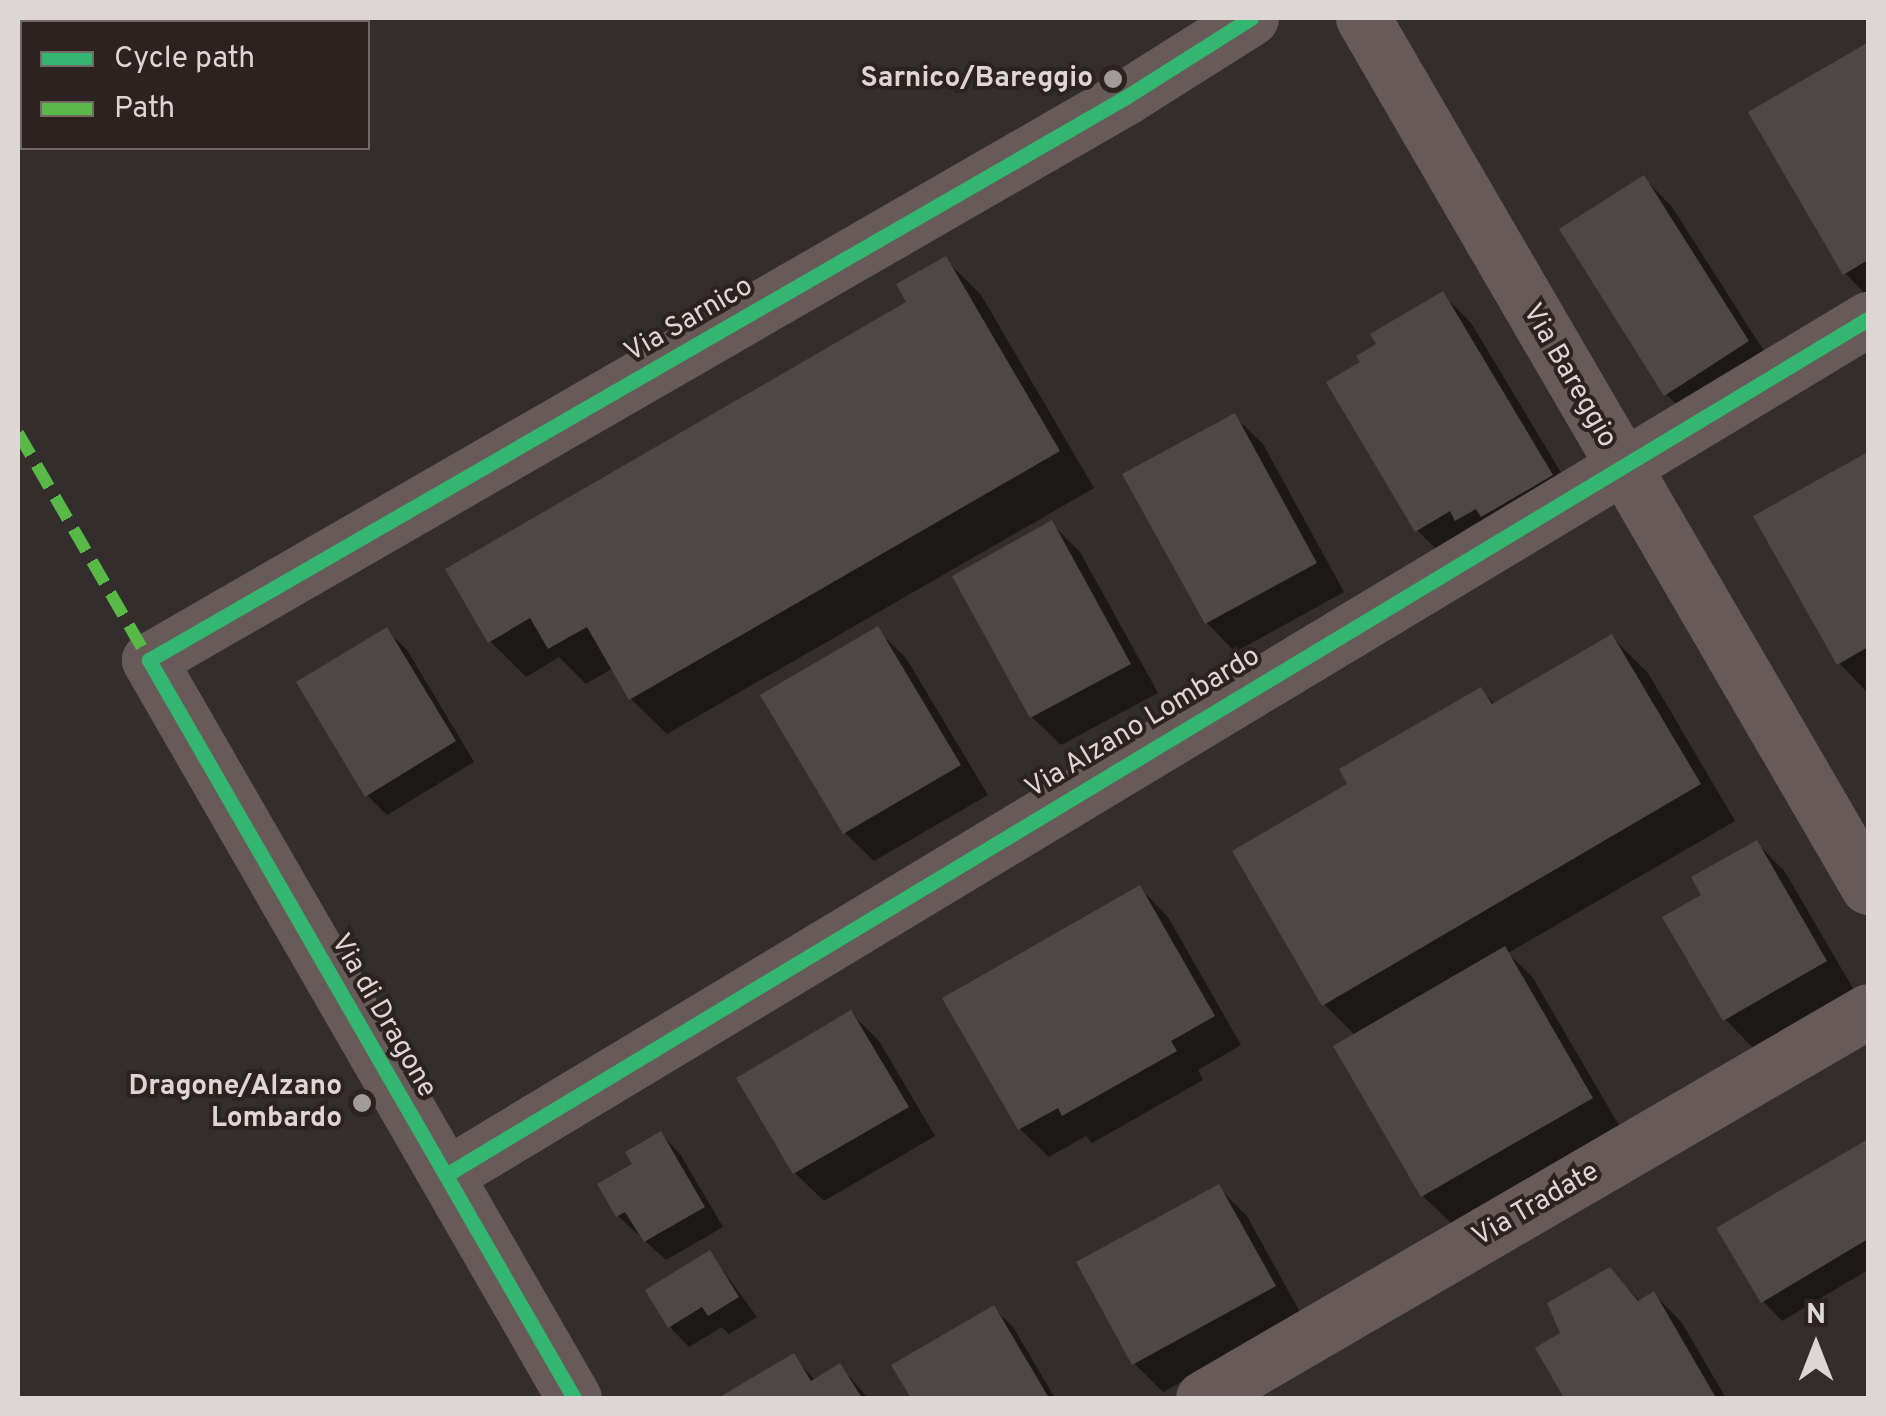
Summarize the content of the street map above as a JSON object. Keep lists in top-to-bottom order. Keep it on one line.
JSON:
{"streets":{"street":["Via Sarnico","Via Bareggio","Via Alzano Lombardo","Via di Dragone","Via Tradate"]},"crossings":[["Via Sarnico","Via di Dragone"],["Via Bareggio","Via Alzano Lombardo"],["Via Alzano Lombardo","Via di Dragone"]],"places":["Sarnico/Bareggio","Dragone/Alzano Lombardo"],"legend":["Cycle path","Path"],"north":"top"}
